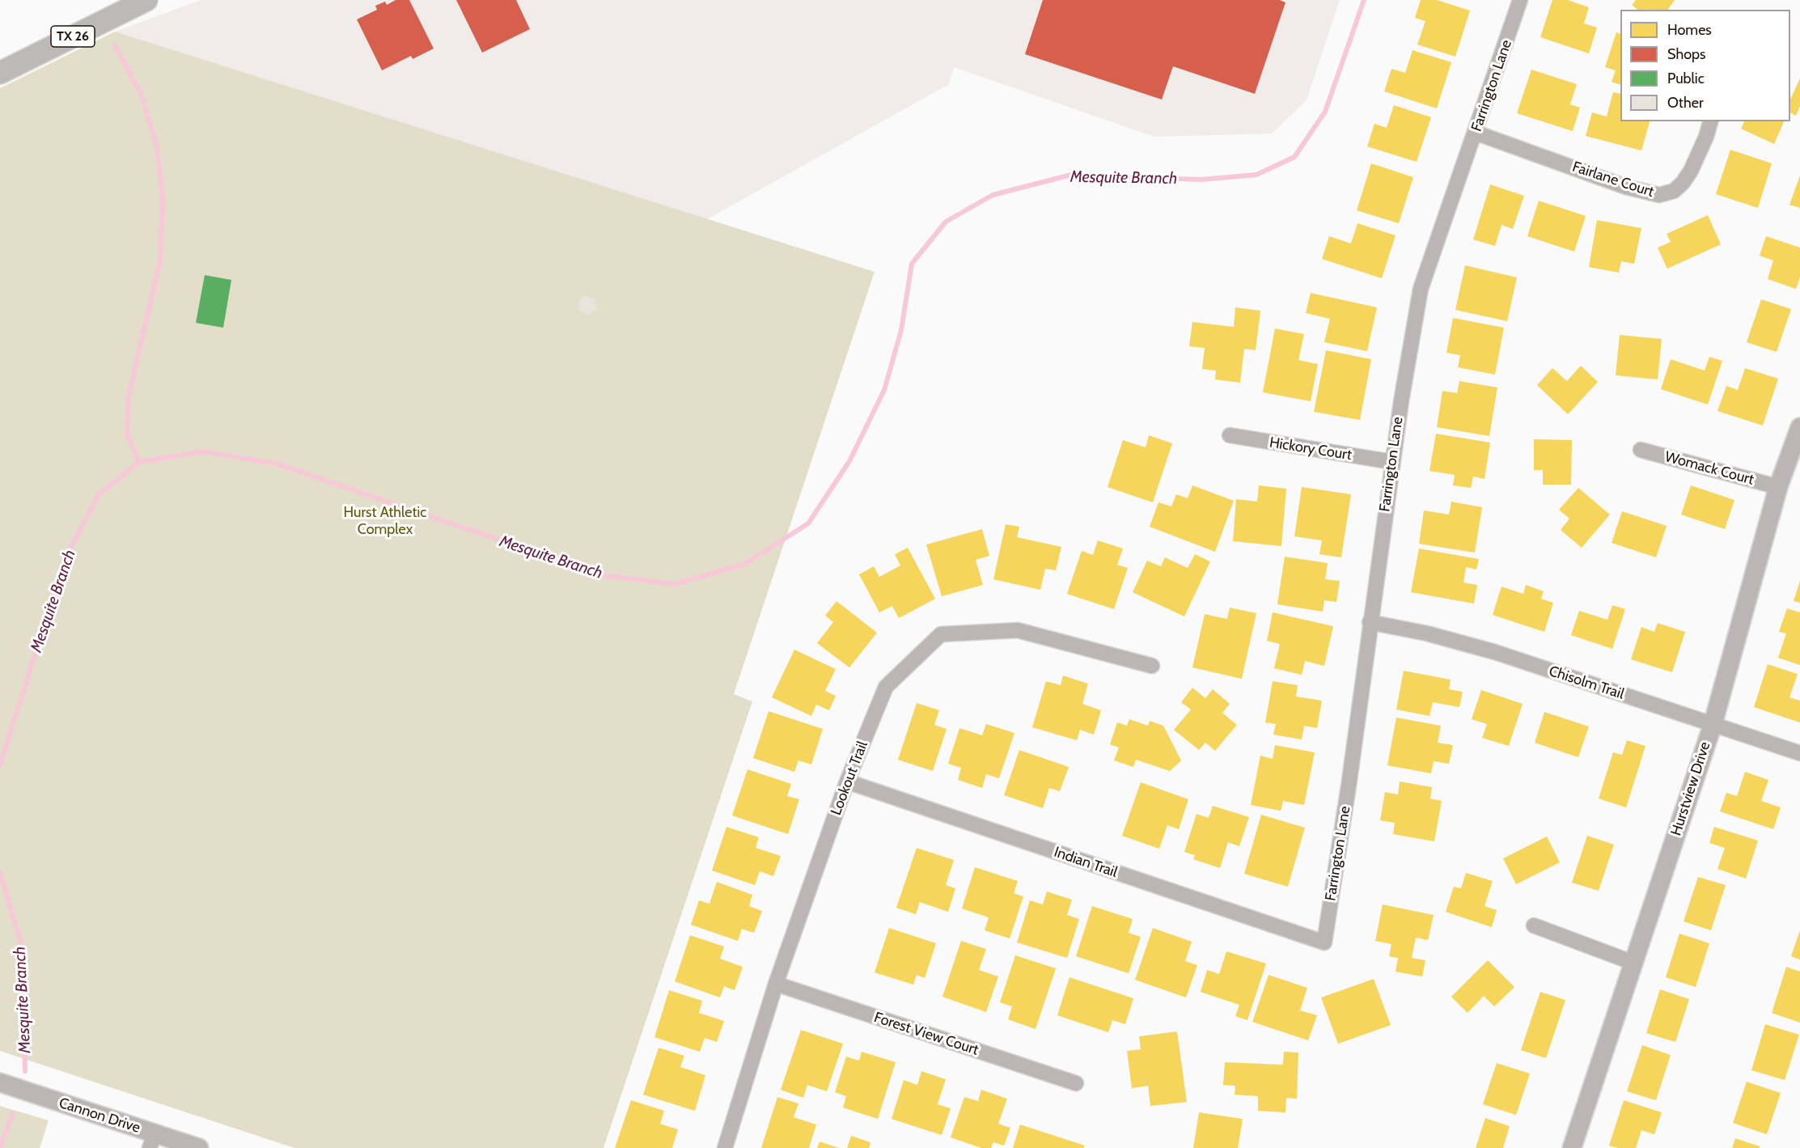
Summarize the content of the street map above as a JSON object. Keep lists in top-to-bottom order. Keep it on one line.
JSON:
{"streets":{"main road":["TX 26"],"street":["Farrington Lane","Fairlane Court","Hickory Court","Womack Court","Chisolm Trail","Lookout Trail","Hurstview Drive","Indian Trail","Forest View Court","Cannon Drive"]},"crossings":[["Farrington Lane","Fairlane Court"],["Farrington Lane","Hickory Court"],["Farrington Lane","Chisolm Trail"],["Farrington Lane","Indian Trail"],["Womack Court","Hurstview Drive"],["Chisolm Trail","Hurstview Drive"],["Lookout Trail","Indian Trail"],["Lookout Trail","Forest View Court"]],"water":["Mesquite Branch"],"parks":["Hurst Athletic Complex"],"legend":["Homes","Shops","Public","Other"]}
